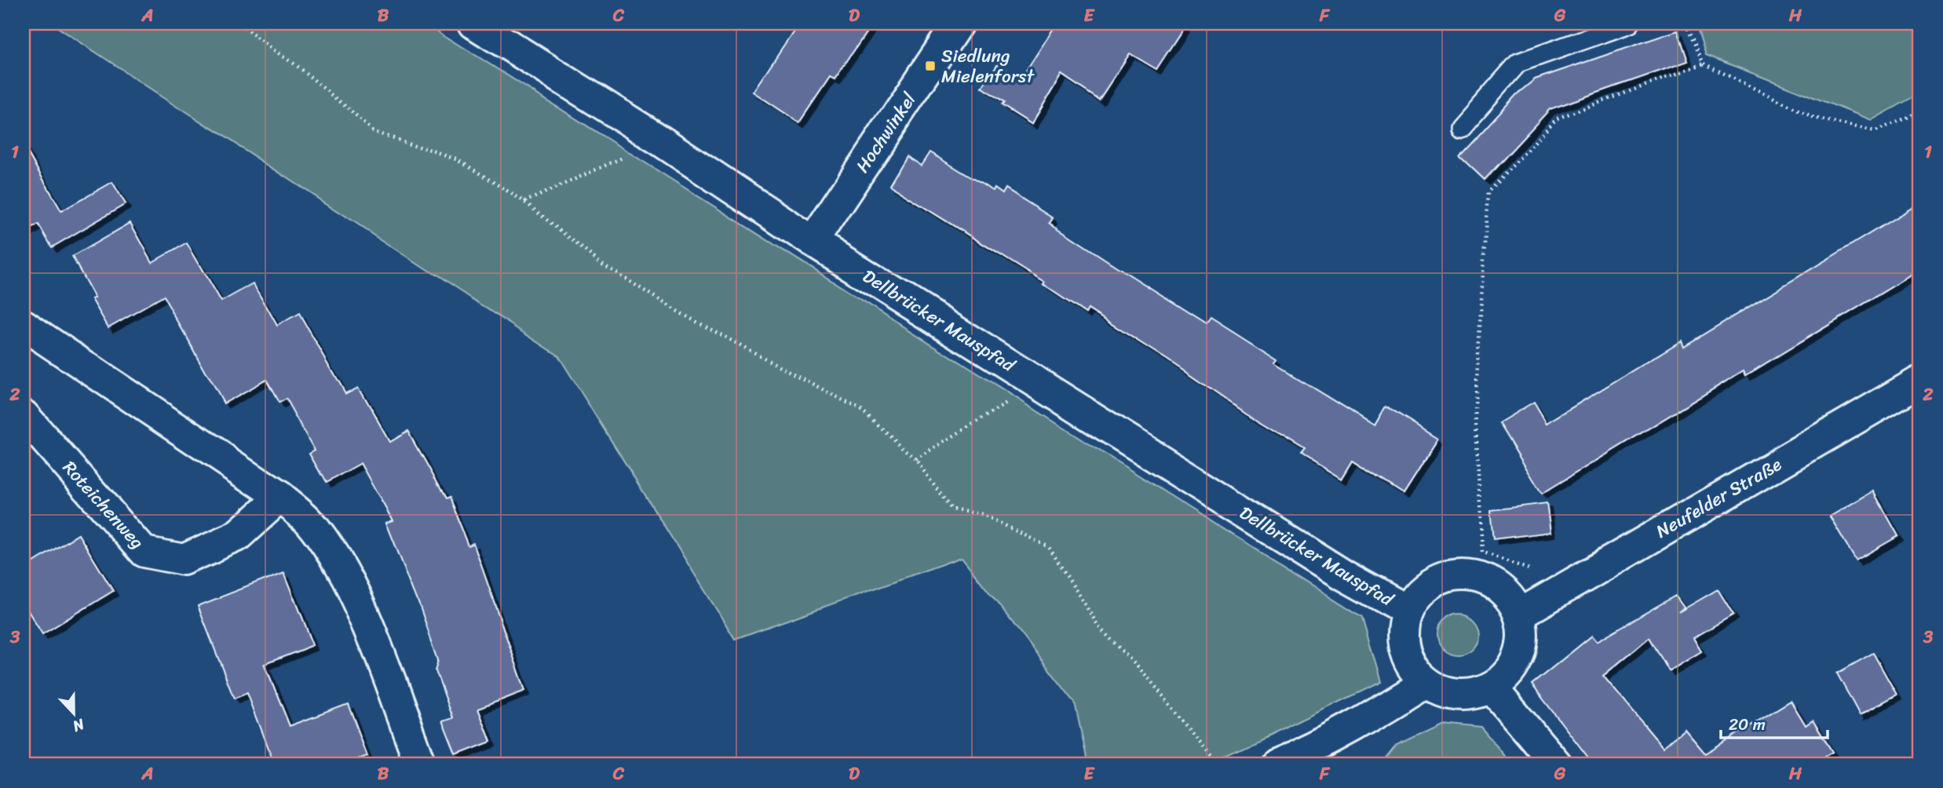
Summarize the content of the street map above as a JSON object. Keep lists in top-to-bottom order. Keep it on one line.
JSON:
{"streets":{"street":["Hochwinkel","Dellbrücker Mauspfad","Neufelder Straße","Roteichenweg"]},"crossings":[["Hochwinkel","Dellbrücker Mauspfad"],["Dellbrücker Mauspfad","Neufelder Straße"]],"places":{"transit":["Siedlung Mielenforst"]},"scale_bar":"20 m","north":"bottom","grid":{"columns":["A","B","C","D","E","F","G","H"],"rows":["1","2","3"]}}
